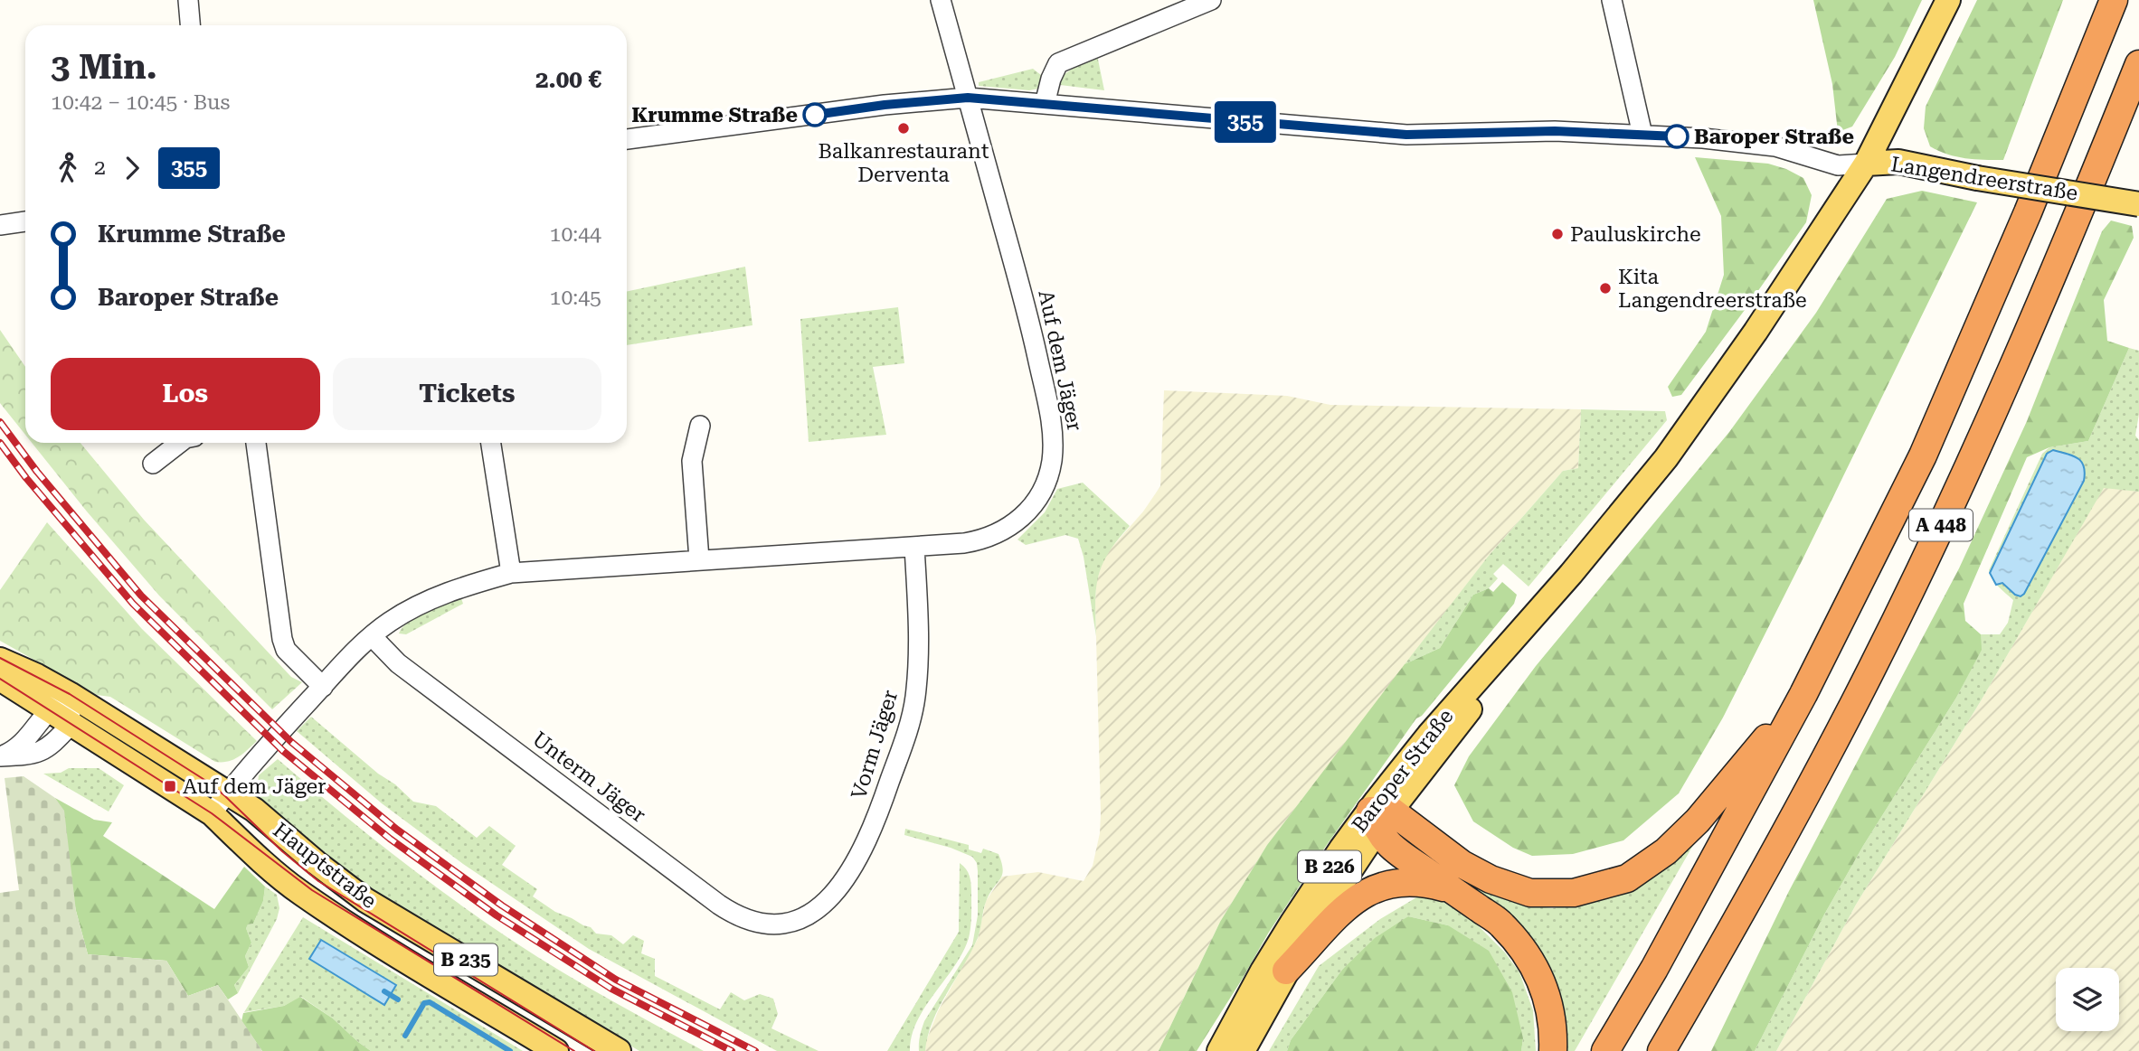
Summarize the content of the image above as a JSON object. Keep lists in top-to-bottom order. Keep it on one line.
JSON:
{"streets":{"highway":["A 448"],"main road":["Langendreerstraße","Baroper Straße","Hauptstraße","B 226","B 235"],"street":["Auf dem Jäger","Vorm Jäger","Unterm Jäger"]},"crossings":[["Langendreerstraße","Auf dem Jäger"],["Langendreerstraße","Baroper Straße"],["Auf dem Jäger","Vorm Jäger"],["Auf dem Jäger","Unterm Jäger"],["Auf dem Jäger","Hauptstraße"],["Vorm Jäger","Unterm Jäger"]],"places":{"other":["Krumme Straße","Balkanrestaurant Derventa","Baroper Straße","Pauluskirche","Kita Langendreerstraße"],"transit":["Auf dem Jäger"]},"lines":["bus line 355"],"page":{"on_map":"355","heading":["3 Min.","10:42 – 10:45 · Bus","2.00 €"],"legs":["2","355"],"list":[{"name":"Krumme Straße","value":"10:44"},{"name":"Baroper Straße","value":"10:45"}],"buttons":["Los","Tickets"]}}
